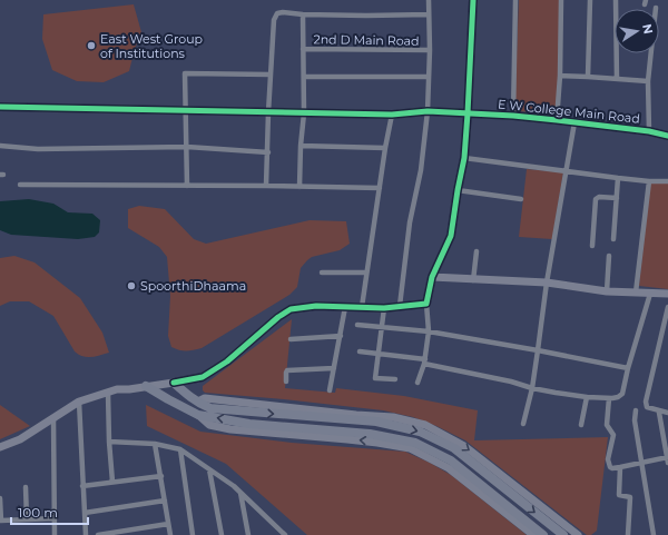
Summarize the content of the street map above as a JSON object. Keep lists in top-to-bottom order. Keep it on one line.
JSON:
{"streets":{"street":["2nd D Main Road","E W College Main Road"]},"places":["East West Group of Institutions","SpoorthiDhaama"],"scale_bar":"100 m","north":"right"}
